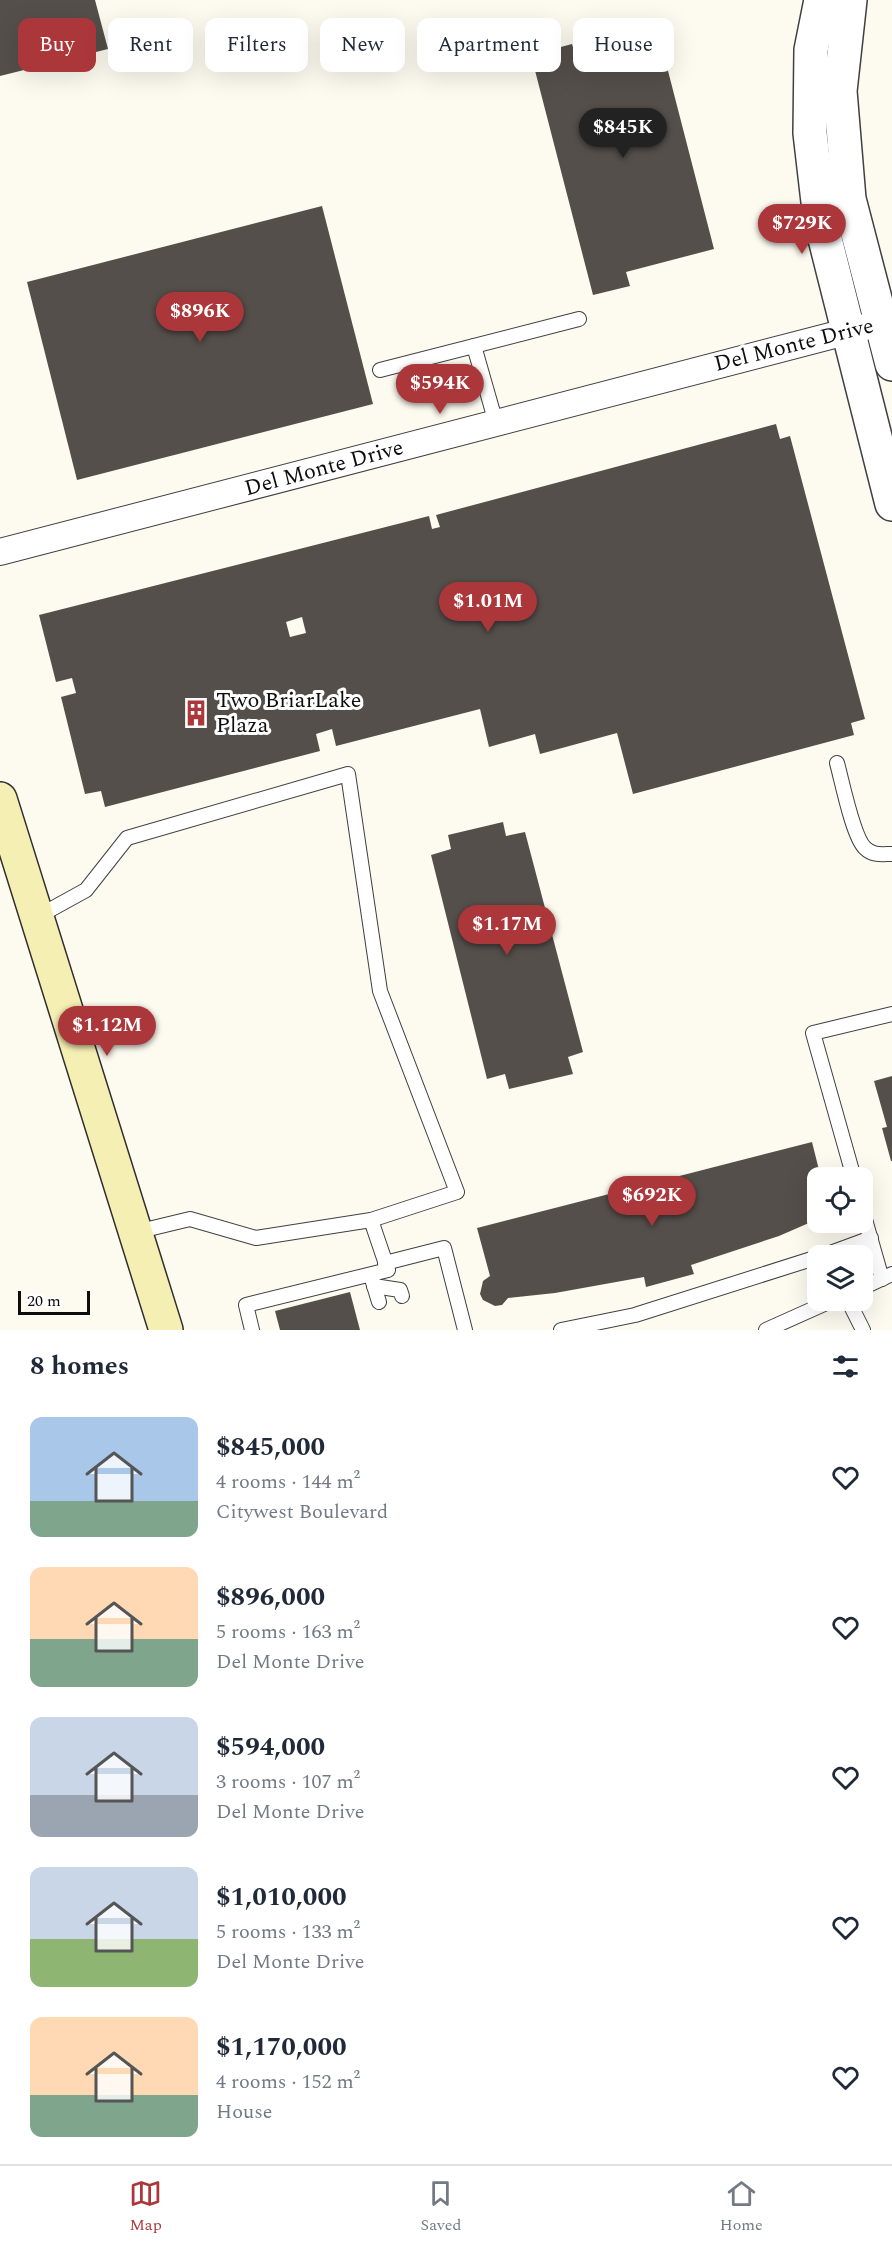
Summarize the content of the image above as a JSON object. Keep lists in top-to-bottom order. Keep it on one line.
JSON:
{"streets":{"street":["Del Monte Drive"]},"places":{"building":["Two BriarLake Plaza"]},"scale_bar":"20 m","page":{"chip":["Buy","Rent","Filters","New","Apartment","House"],"price":["$845K","$729K","$896K","$594K","$1.01M","$1.17M","$1.12M","$692K"],"scale":"20 m","heading":"8 homes","list":[{"name":"$845,000","note":"4 rooms · 144 m² · Citywest Boulevard"},{"name":"$896,000","note":"5 rooms · 163 m² · Del Monte Drive"},{"name":"$594,000","note":"3 rooms · 107 m² · Del Monte Drive"},{"name":"$1,010,000","note":"5 rooms · 133 m² · Del Monte Drive"},{"name":"$1,170,000","note":"4 rooms · 152 m² · House"}],"tabs":["Map","Saved","Home"]}}
